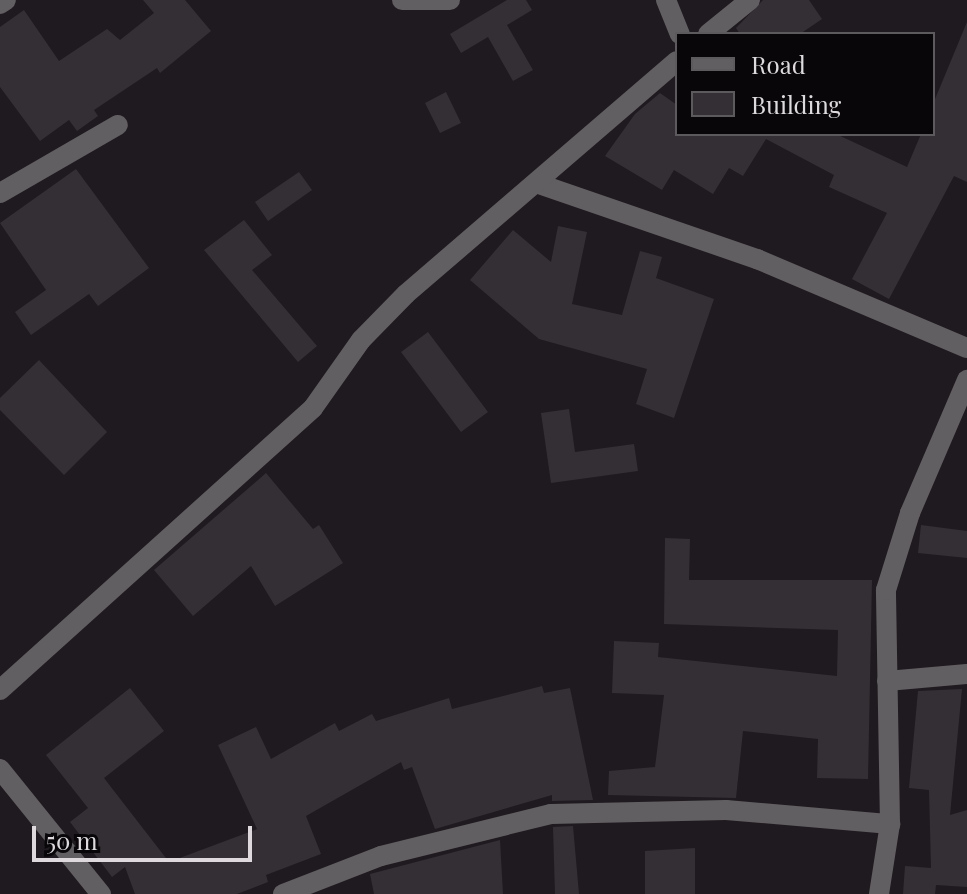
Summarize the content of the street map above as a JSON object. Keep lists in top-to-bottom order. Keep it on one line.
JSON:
{"legend":["Road","Building"],"scale_bar":"50 m"}
